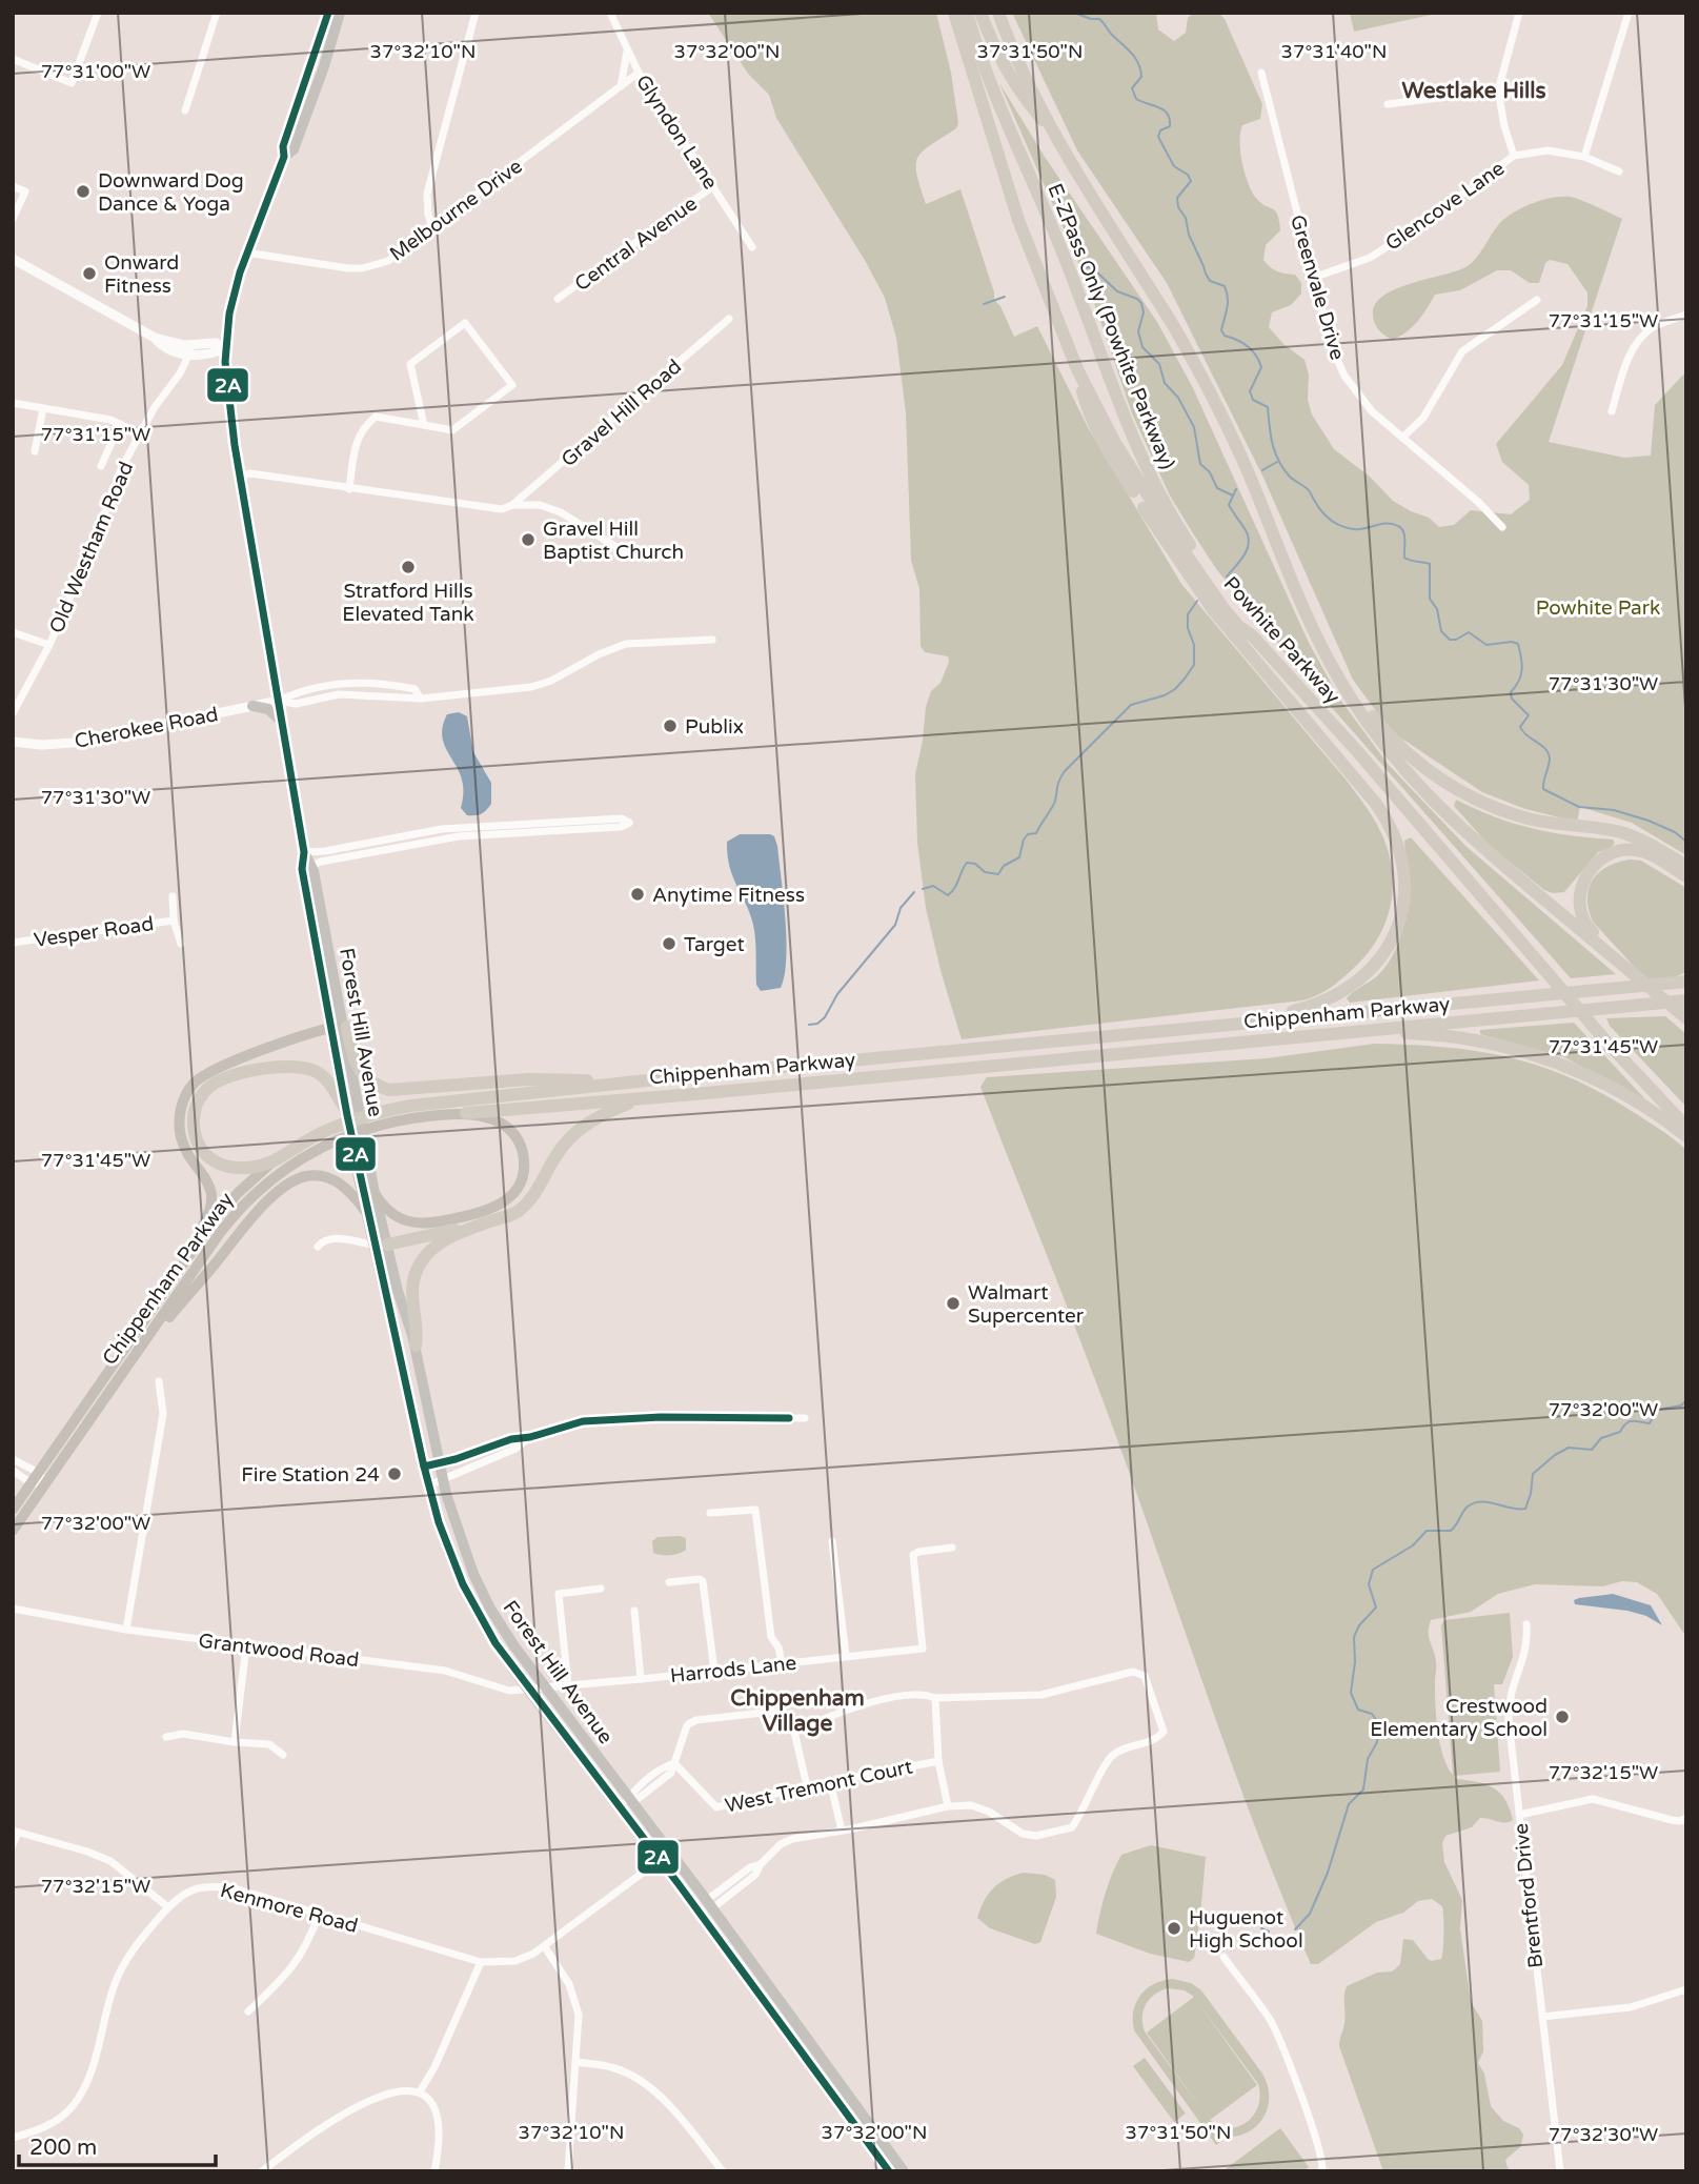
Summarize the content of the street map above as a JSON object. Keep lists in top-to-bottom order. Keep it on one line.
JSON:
{"streets":{"highway":["E-ZPass Only (Powhite Parkway)","Powhite Parkway","Chippenham Parkway"],"main road":["Forest Hill Avenue"],"street":["Glyndon Lane","Glencove Lane","Melbourne Drive","Central Avenue","Greenvale Drive","Gravel Hill Road","Old Westham Road","Cherokee Road","Vesper Road","Grantwood Road","Harrods Lane","West Tremont Court","Brentford Drive","Kenmore Road"]},"crossings":[["Glyndon Lane","Melbourne Drive"],["Glyndon Lane","Central Avenue"],["Glencove Lane","Greenvale Drive"],["Melbourne Drive","Forest Hill Avenue"],["E-ZPass Only (Powhite Parkway)","Powhite Parkway"],["Cherokee Road","Forest Hill Avenue"],["Forest Hill Avenue","Grantwood Road"],["Forest Hill Avenue","Harrods Lane"],["Forest Hill Avenue","Kenmore Road"],["Grantwood Road","Harrods Lane"]],"districts":["Westlake Hills","Chippenham Village"],"parks":["Powhite Park"],"places":["Downward Dog Dance & Yoga","Onward Fitness","Gravel Hill Baptist Church","Stratford Hills Elevated Tank","Publix","Anytime Fitness","Target","Walmart Supercenter","Fire Station 24","Crestwood Elementary School","Huguenot High School"],"lines":["transit line 2A"],"scale_bar":"200 m","coordinates":["37°32'10\"N","37°32'00\"N","37°31'50\"N","37°31'40\"N","77°31'00\"W","77°31'15\"W","77°31'30\"W","77°31'45\"W","77°32'00\"W","77°32'15\"W","77°32'30\"W"]}
